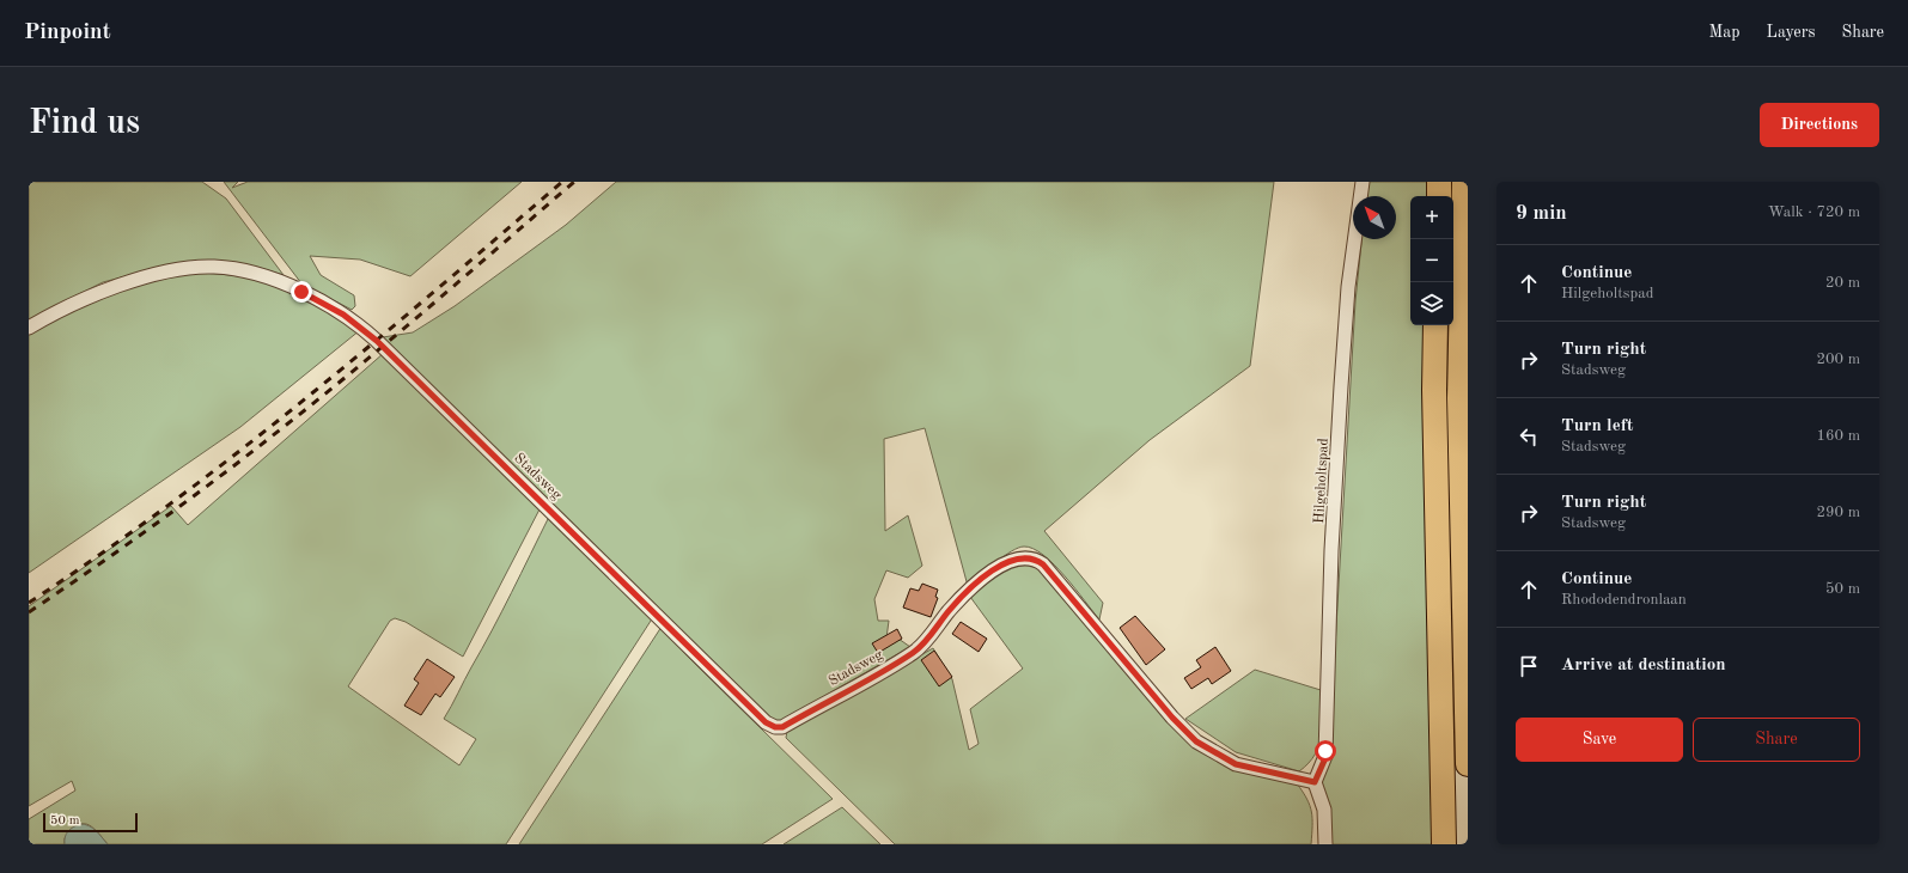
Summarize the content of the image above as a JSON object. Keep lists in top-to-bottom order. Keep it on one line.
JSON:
{"streets":{"street":["Stadsweg","Hilgeholtspad"]},"crossings":[["Stadsweg","Hilgeholtspad"]],"scale_bar":"50 m","north":"top left","page":{"header":"Pinpoint","nav":["Map","Layers","Share"],"buttons":["Directions",["Save","Share"]],"title":"Find us","heading":["9 min","Walk · 720 m"],"map_buttons":["+","−"],"list":[["Continue","Hilgeholtspad","20 m"],["Turn right","Stadsweg","200 m"],["Turn left","Stadsweg","160 m"],["Turn right","Stadsweg","290 m"],["Continue","Rhododendronlaan","50 m"],"Arrive at destination"],"scale":"50 m"}}
